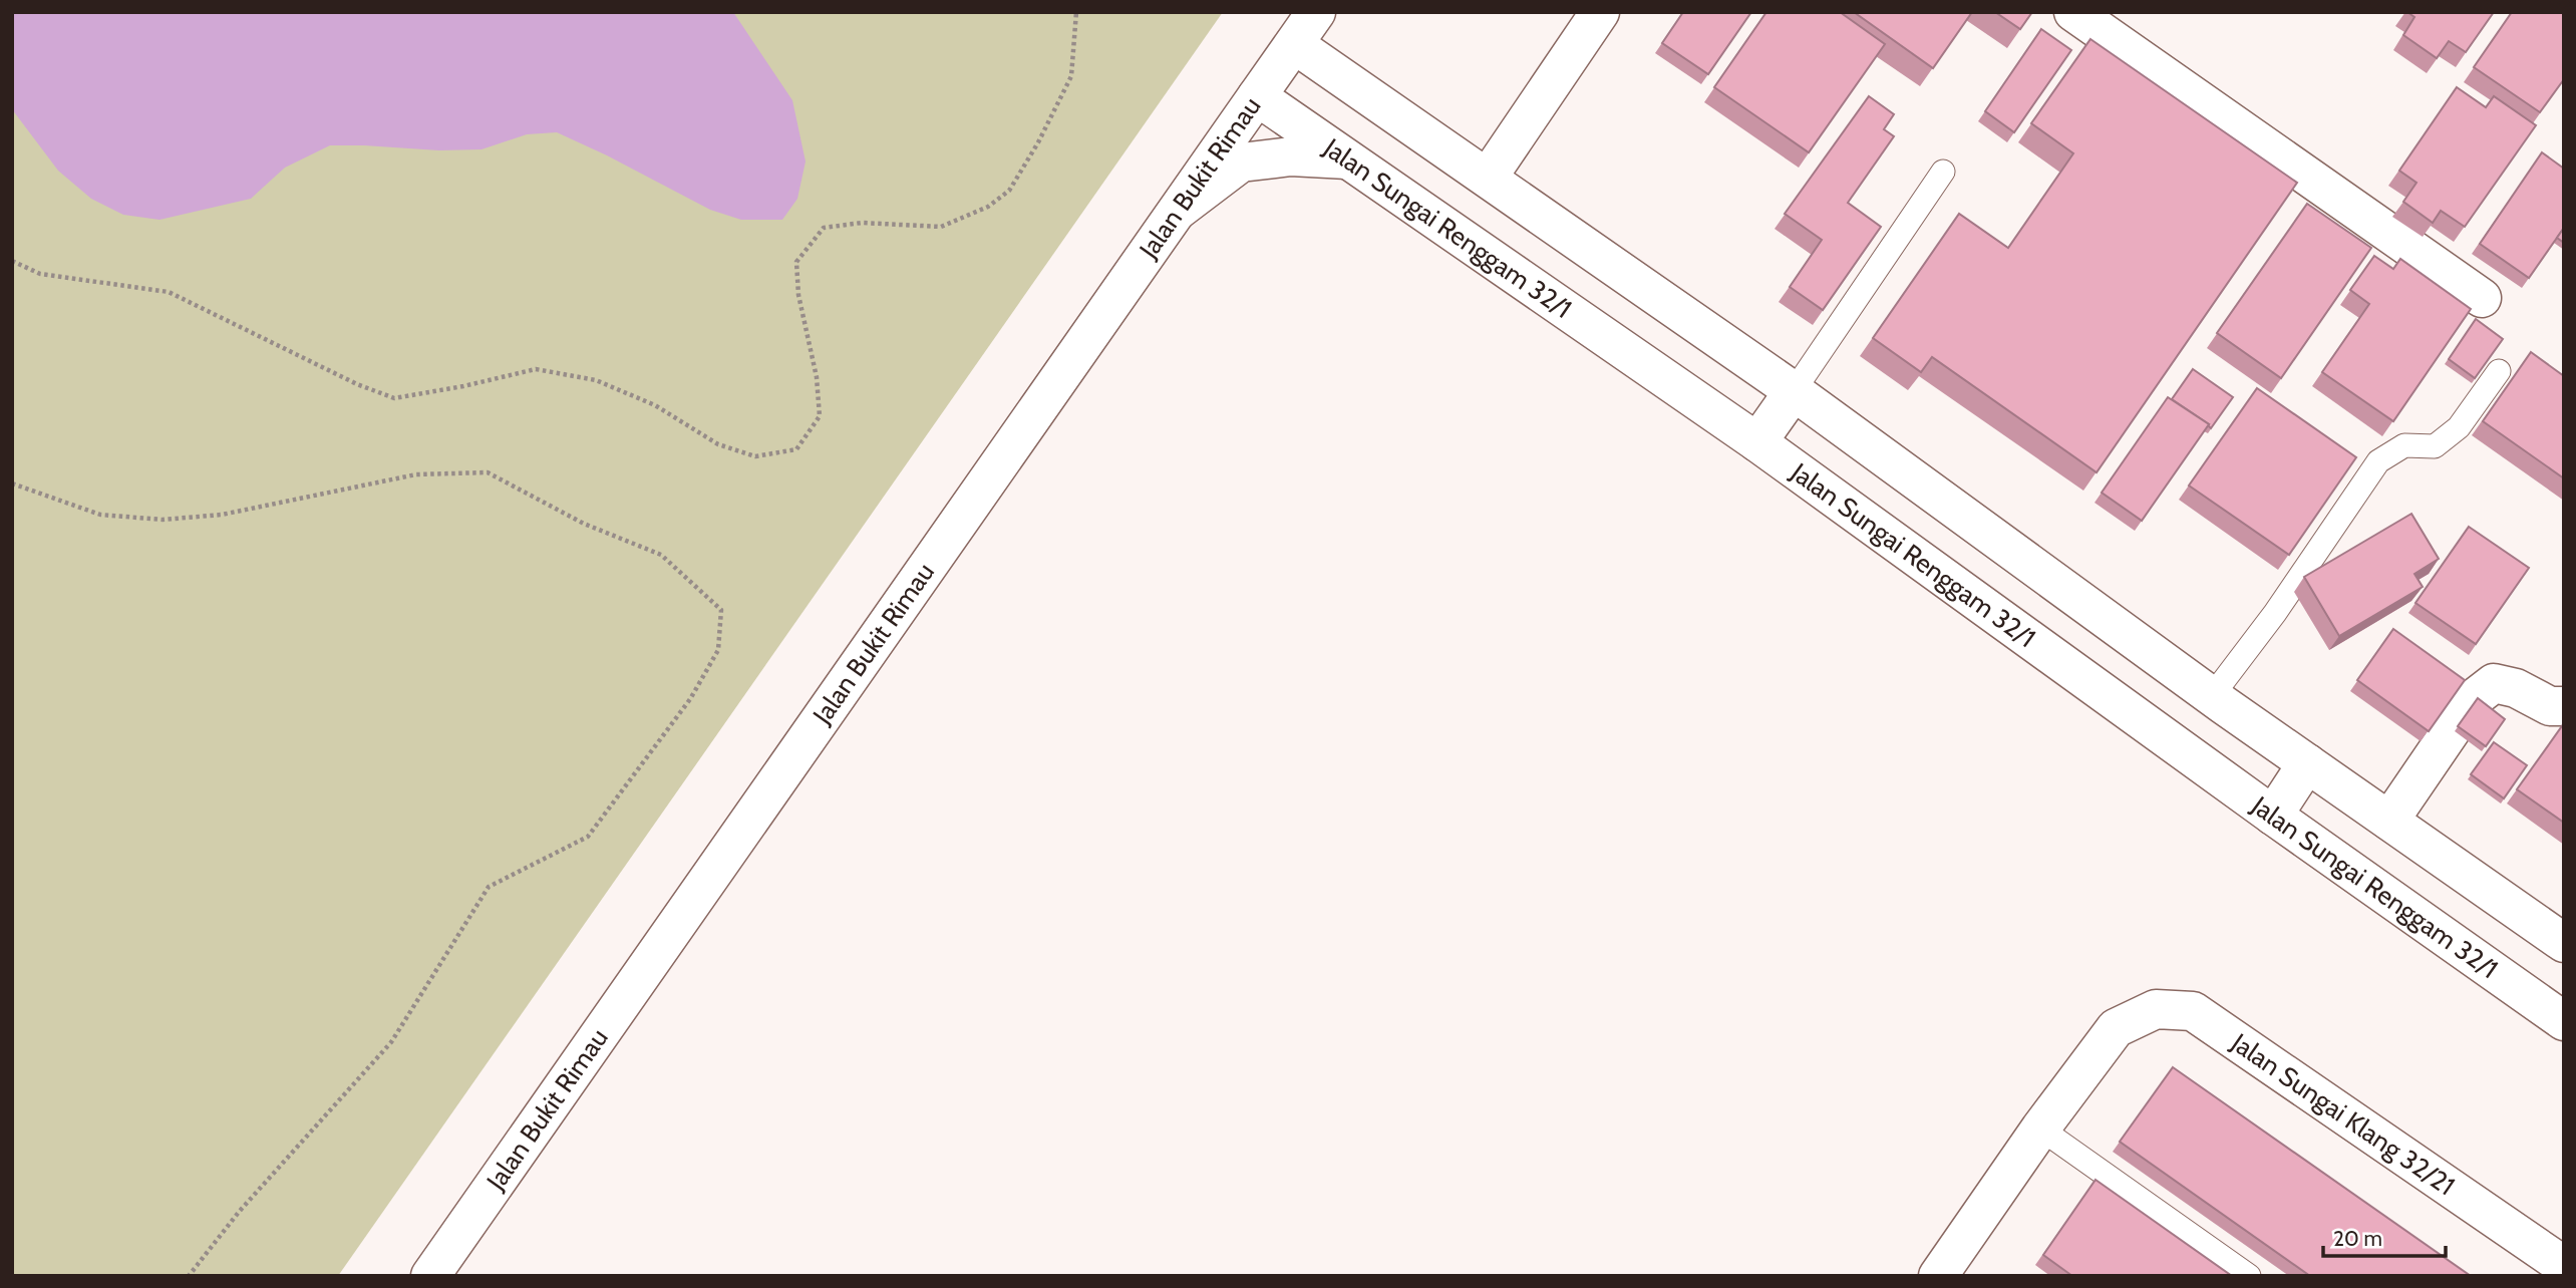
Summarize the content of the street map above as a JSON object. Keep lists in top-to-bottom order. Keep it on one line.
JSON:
{"streets":{"main road":["Jalan Bukit Rimau","Jalan Sungai Renggam 32/1","Jalan Sungai Klang 32/21"]},"crossings":[["Jalan Bukit Rimau","Jalan Sungai Renggam 32/1"]],"scale_bar":"20 m"}
